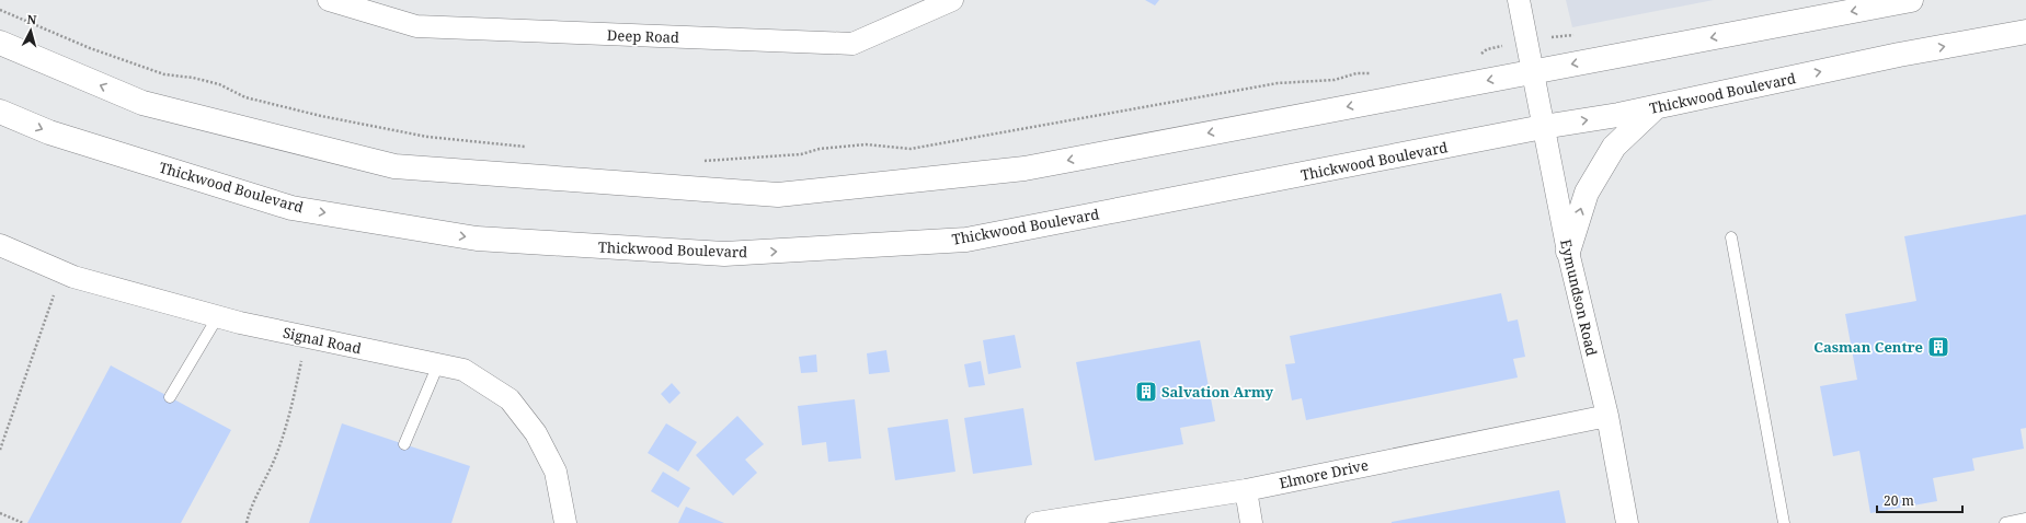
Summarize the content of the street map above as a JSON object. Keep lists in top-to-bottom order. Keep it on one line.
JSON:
{"streets":{"main road":["Thickwood Boulevard"],"street":["Deep Road","Eymundson Road","Signal Road","Elmore Drive"]},"crossings":[["Thickwood Boulevard","Eymundson Road"],["Eymundson Road","Elmore Drive"]],"places":{"building":["Casman Centre","Salvation Army"]},"scale_bar":"20 m","north":"top"}
